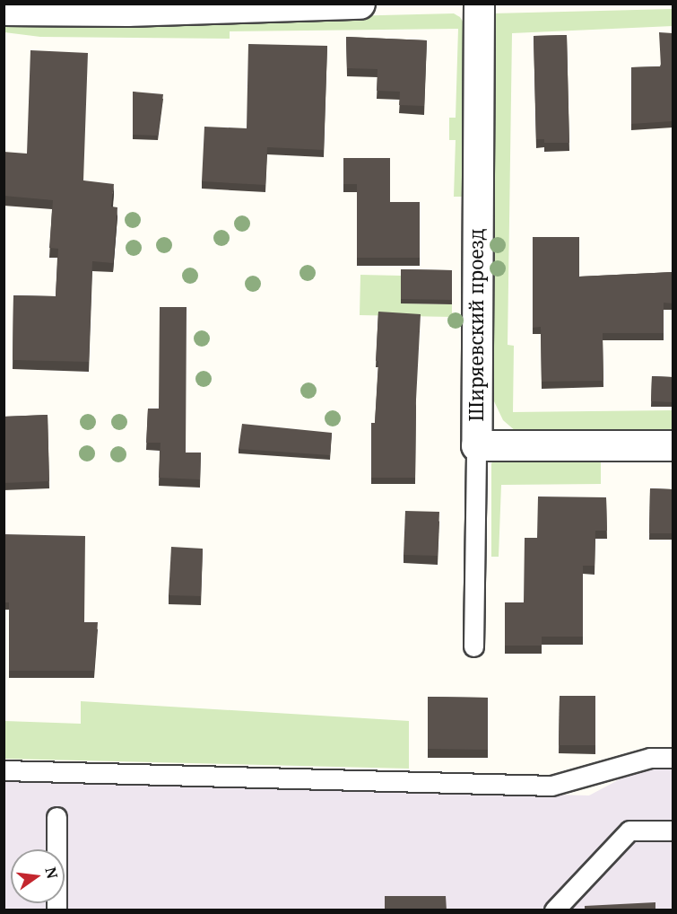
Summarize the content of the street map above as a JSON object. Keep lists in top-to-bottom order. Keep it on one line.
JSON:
{"streets":{"street":["Ширяевский проезд"]},"north":"right"}
